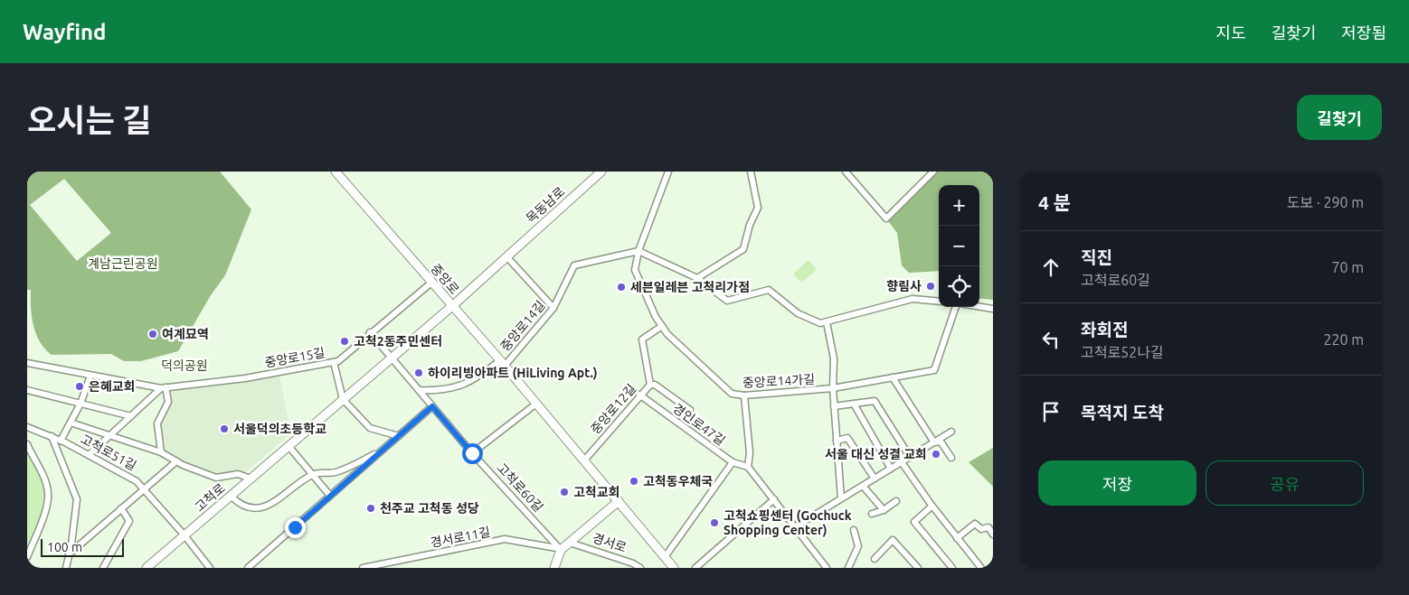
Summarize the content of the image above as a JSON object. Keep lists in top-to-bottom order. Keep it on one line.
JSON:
{"streets":{"main road":["목동남로","중앙로","고척로","경서로"],"street":["중앙로14길","중앙로15길","중앙로14가길","중앙로12길","경인로47길","고척로51길","고척로60길","경서로11길"]},"crossings":[["목동남로","중앙로"],["목동남로","고척로"],["중앙로","중앙로14길"],["중앙로","중앙로15길"],["중앙로","중앙로12길"],["중앙로","고척로"],["중앙로","경서로"],["중앙로14길","중앙로14가길"],["중앙로14길","고척로60길"],["중앙로14가길","중앙로12길"],["중앙로12길","경인로47길"],["고척로51길","고척로"],["고척로60길","고척로"],["고척로60길","경서로11길"],["고척로60길","경서로"],["경서로11길","경서로"]],"parks":["계남근린공원","덕의공원"],"places":["향림사","세븐일레븐 고척리가점","여계묘역","고척2동주민센터","하이리빙아파트 (HiLiving Apt.)","은혜교회","서울덕의초등학교","서울 대신 성결 교회","고척동우체국","고척교회","천주교 고척동 성당","고척쇼핑센터 (Gochuck Shopping Center)"],"scale_bar":"100 m","page":{"header":"Wayfind","nav":["지도","길찾기","저장됨"],"title":"오시는 길","buttons":["길찾기",["저장","공유"]],"heading":["4 분","도보 · 290 m"],"map_buttons":["+","−"],"list":[["직진","고척로60길","70 m"],["좌회전","고척로52나길","220 m"],"목적지 도착"],"scale":"100 m"}}
